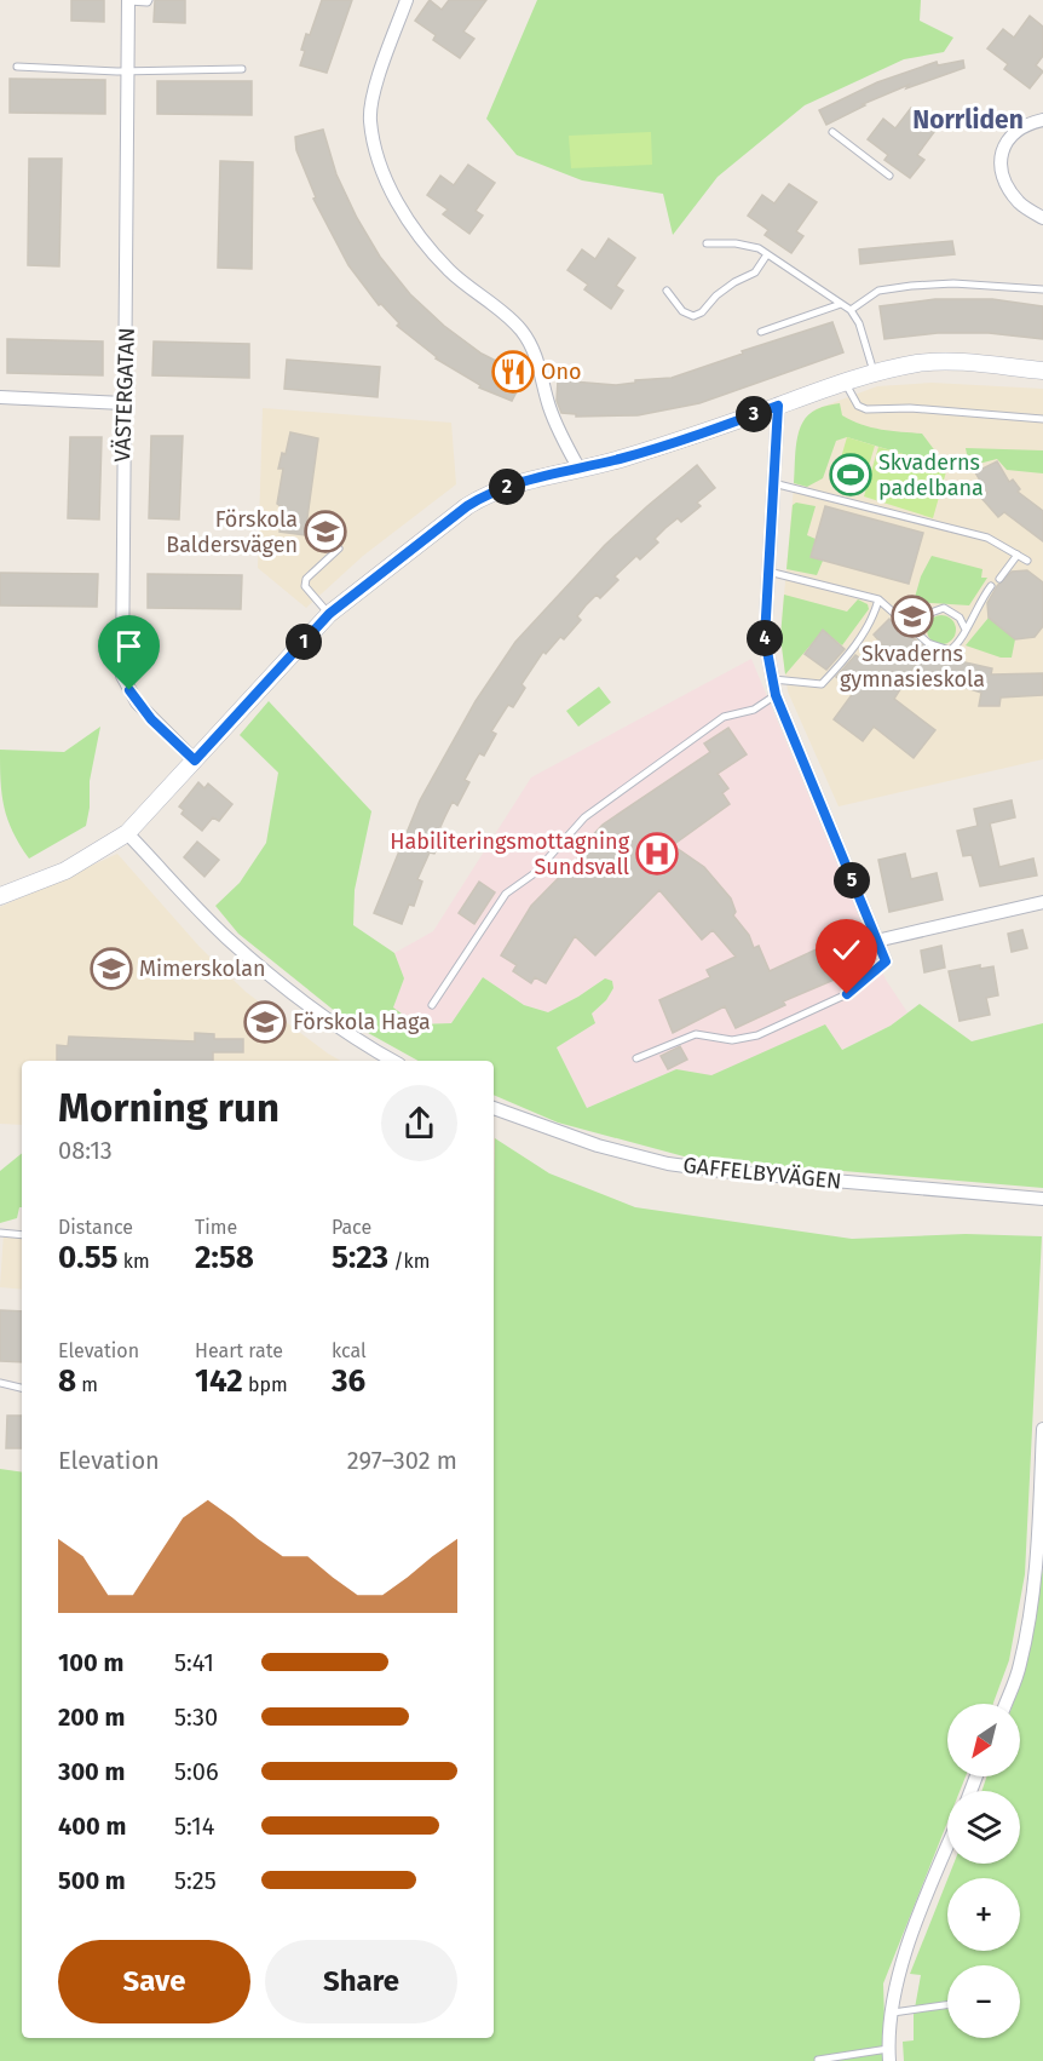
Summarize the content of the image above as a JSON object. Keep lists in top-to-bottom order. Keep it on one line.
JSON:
{"streets":{"street":["VÄSTERGATAN","GAFFELBYVÄGEN"]},"districts":["Norrliden"],"places":{"restaurant":["Ono"],"sports":["Skvaderns padelbana"],"school or university":["Förskola Baldersvägen","Skvaderns gymnasieskola","Mimerskolan","Förskola Haga"],"hospital":["Habiliteringsmottagning Sundsvall"]},"north":"bottom left","page":{"pins":["3","2","4","1","5"],"heading":["Morning run","08:13"],"stats":[["Distance","0.55 km"],["Time","2:58"],["Pace","5:23 /km"],["Elevation","8 m"],["Heart rate","142 bpm"],["kcal","36"]],"chart":["Elevation","297–302 m"],"list":[{"name":"100 m","note":"5:41"},{"name":"200 m","note":"5:30"},{"name":"300 m","note":"5:06"},{"name":"400 m","note":"5:14"},{"name":"500 m","note":"5:25"}],"map_buttons":["+","−"],"buttons":["Save","Share"]}}
